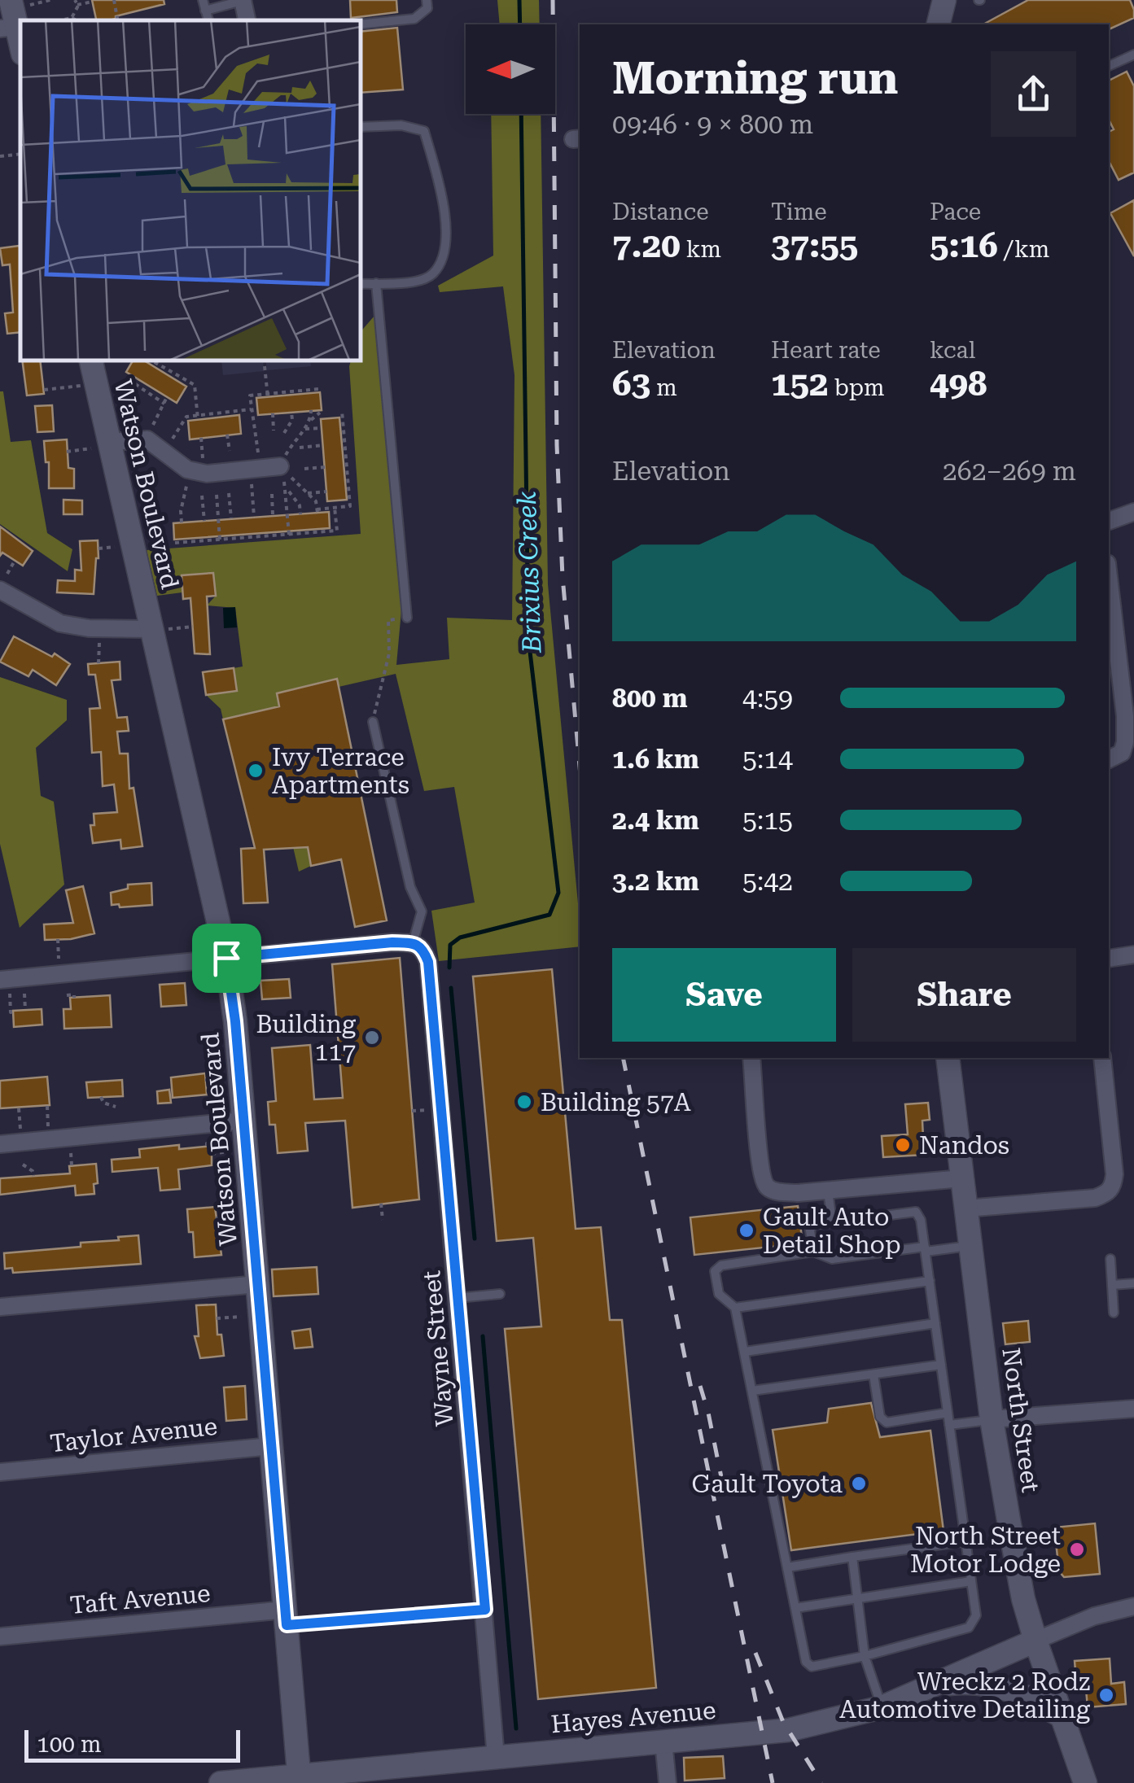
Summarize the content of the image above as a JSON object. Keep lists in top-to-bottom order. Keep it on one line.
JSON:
{"streets":{"street":["Watson Boulevard","Wayne Street","North Street","Taylor Avenue","Taft Avenue","Hayes Avenue"]},"crossings":[["Watson Boulevard","Taylor Avenue"],["Watson Boulevard","Taft Avenue"],["Watson Boulevard","Hayes Avenue"],["Wayne Street","Hayes Avenue"],["North Street","Hayes Avenue"]],"water":["Brixius Creek"],"places":["Ivy Terrace Apartments","Building 117","Building 57A","Nandos","Gault Auto Detail Shop","Gault Toyota","North Street Motor Lodge","Wreckz 2 Rodz Automotive Detailing"],"scale_bar":"100 m","north":"left","page":{"heading":["Morning run","09:46 · 9 × 800 m"],"stats":[["Distance","7.20 km"],["Time","37:55"],["Pace","5:16 /km"],["Elevation","63 m"],["Heart rate","152 bpm"],["kcal","498"]],"chart":["Elevation","262–269 m"],"list":[{"name":"800 m","note":"4:59"},{"name":"1.6 km","note":"5:14"},{"name":"2.4 km","note":"5:15"},{"name":"3.2 km","note":"5:42"}],"buttons":["Save","Share"],"scale":"100 m"}}
